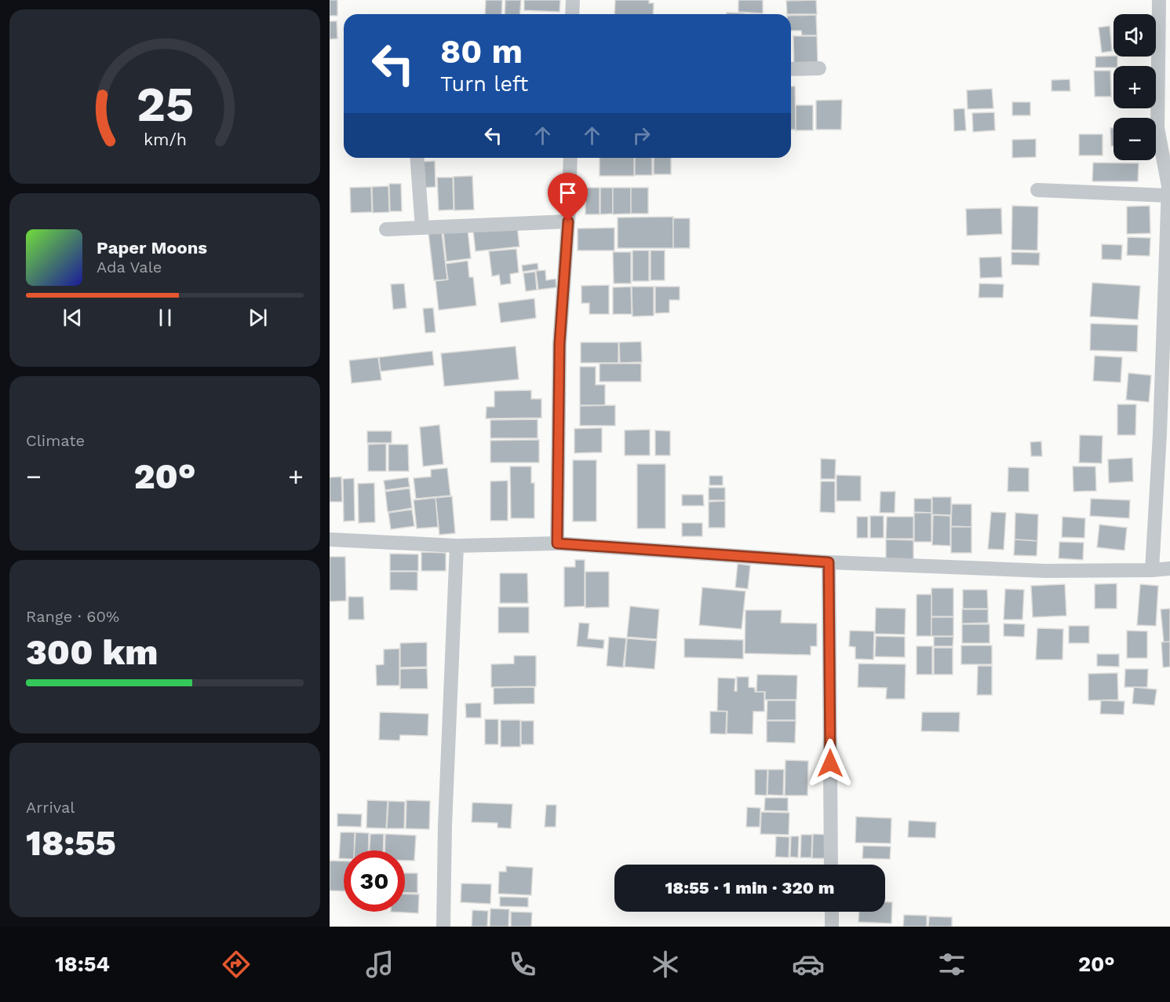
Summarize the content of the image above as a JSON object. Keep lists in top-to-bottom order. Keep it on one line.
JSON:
{"page":{"map_buttons":["+","−"],"turn":["80 m","Turn left"],"song":["Paper Moons","Ada Vale"],"tile":["Climate",["Range · 60%","300 km"],["Arrival","18:55"]],"heat":["−","20°","+"],"limit":"30","trip":"18:55 · 1 min · 320 m","tabs":["18:54","20°"],"gauge":["25","km/h"]}}
